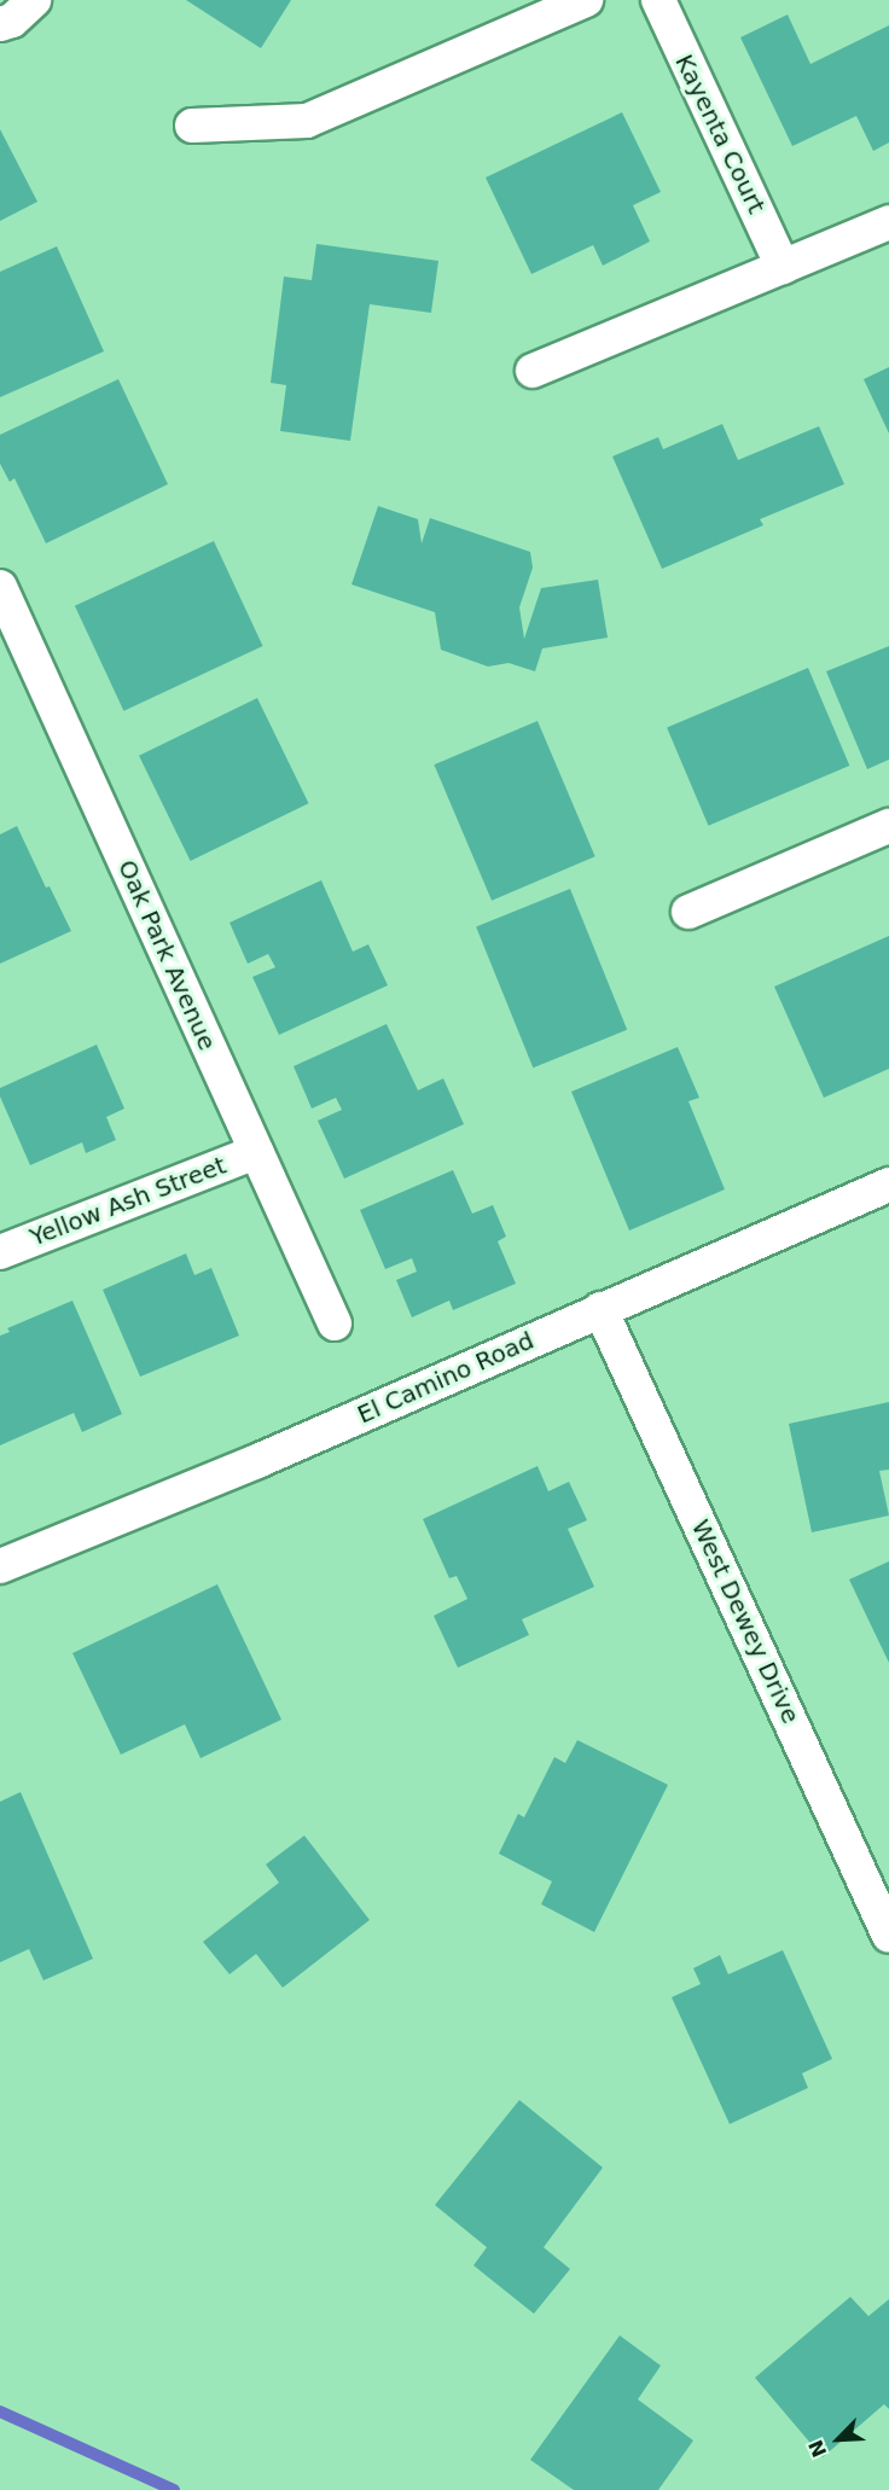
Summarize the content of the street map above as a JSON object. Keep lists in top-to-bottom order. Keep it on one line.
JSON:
{"streets":{"street":["Kayenta Court","Oak Park Avenue","Yellow Ash Street","El Camino Road","West Dewey Drive"]},"crossings":[["Oak Park Avenue","Yellow Ash Street"],["El Camino Road","West Dewey Drive"]],"north":"bottom left"}
